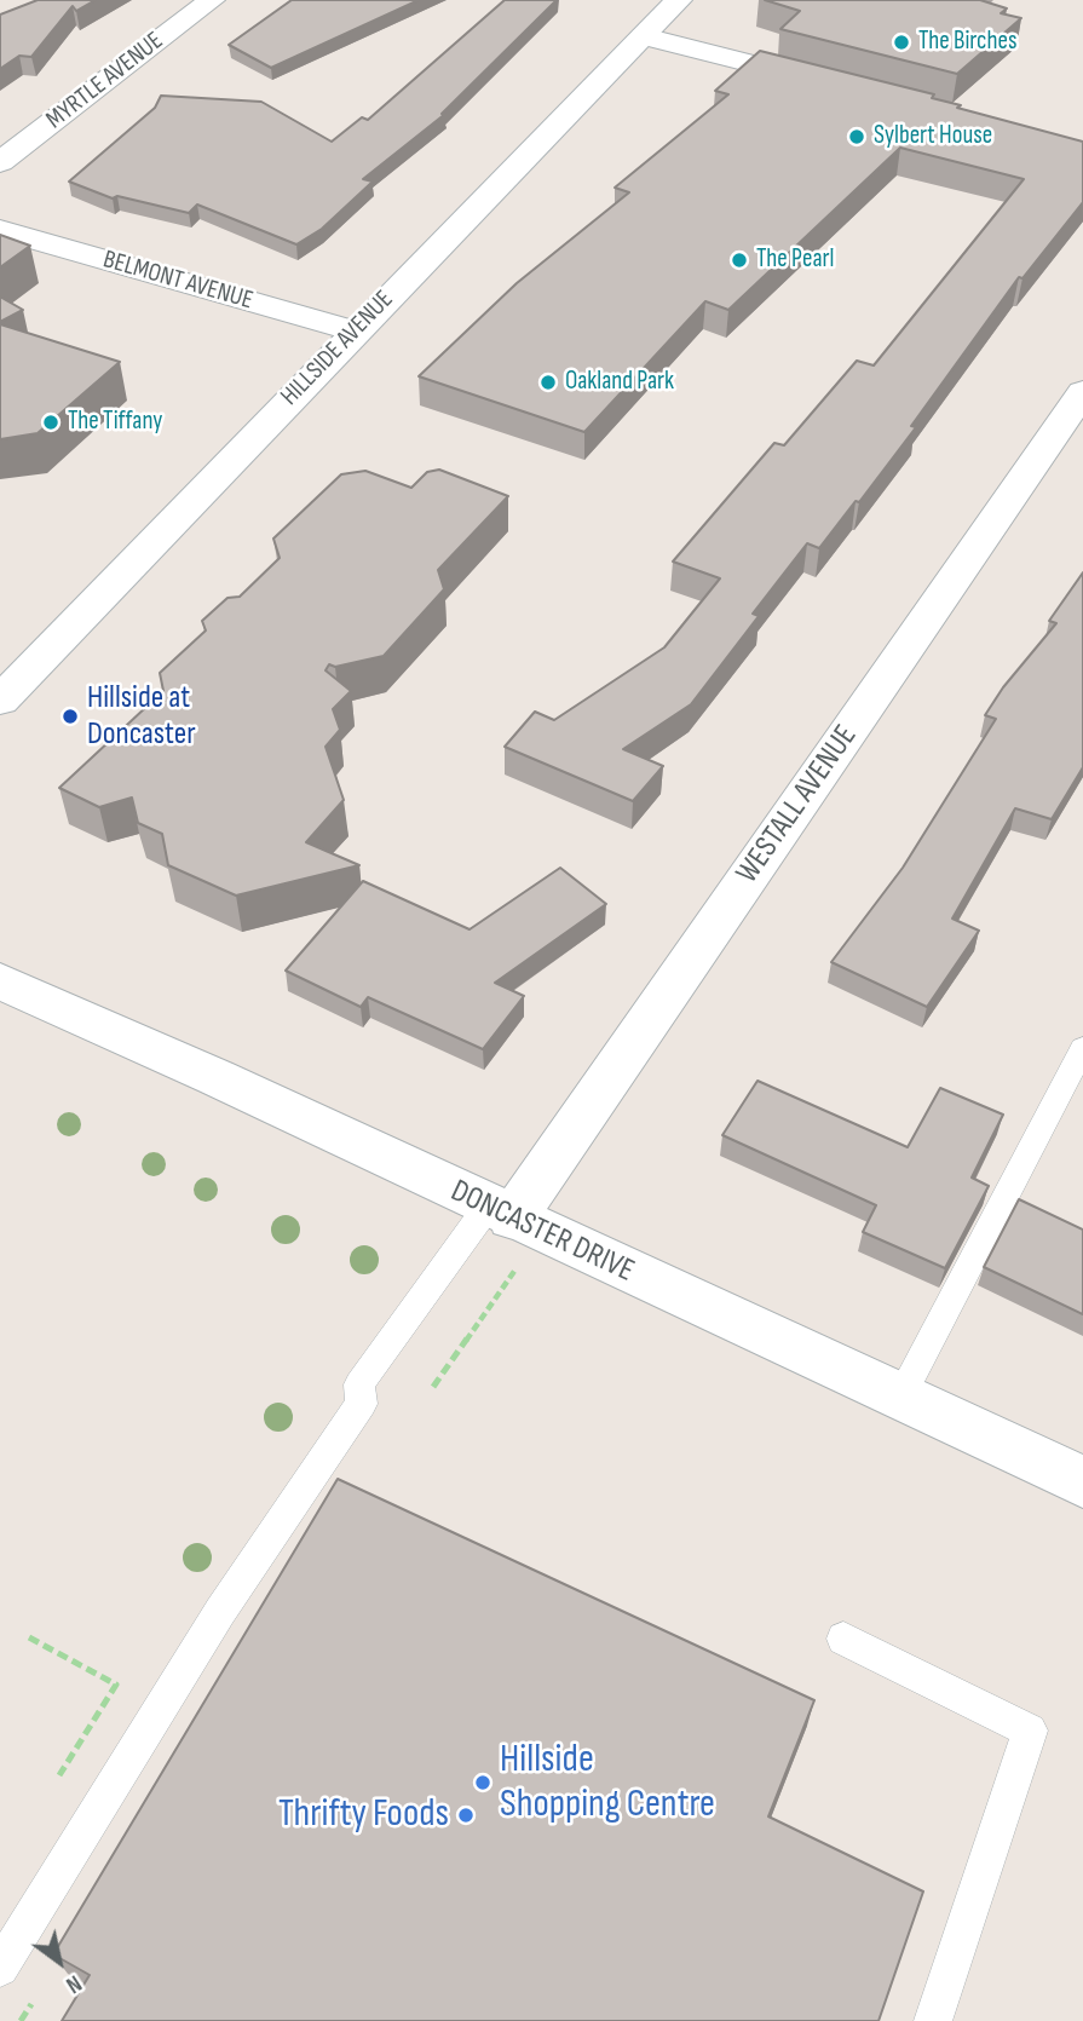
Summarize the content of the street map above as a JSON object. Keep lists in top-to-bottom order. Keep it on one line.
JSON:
{"streets":{"street":["MYRTLE AVENUE","BELMONT AVENUE","HILLSIDE AVENUE","WESTALL AVENUE","DONCASTER DRIVE"]},"crossings":[["BELMONT AVENUE","HILLSIDE AVENUE"],["WESTALL AVENUE","DONCASTER DRIVE"]],"places":["The Birches","Sylbert House","The Pearl","Oakland Park","The Tiffany","Hillside at Doncaster","Hillside Shopping Centre","Thrifty Foods"],"north":"bottom right"}
